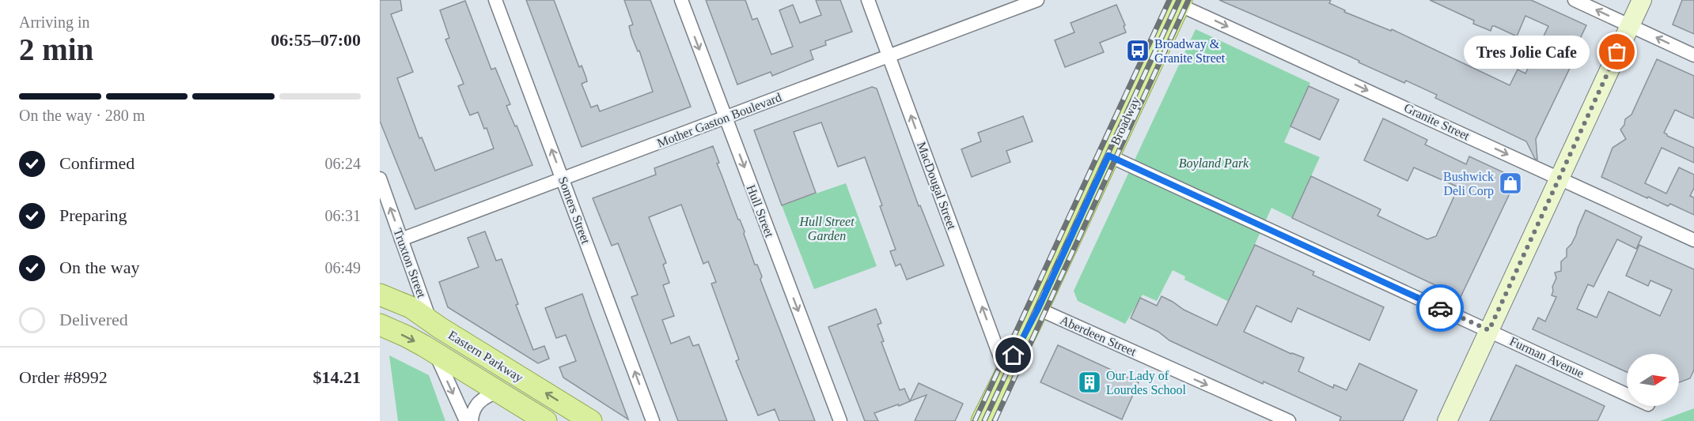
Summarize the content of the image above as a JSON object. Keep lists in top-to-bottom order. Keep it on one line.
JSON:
{"streets":{"main road":["Broadway","Eastern Parkway"],"street":["Mother Gaston Boulevard","Granite Street","MacDougal Street","Somers Street","Hull Street","Truxton Street","Aberdeen Street","Furman Avenue"]},"crossings":[["Mother Gaston Boulevard","MacDougal Street"],["Mother Gaston Boulevard","Somers Street"],["Mother Gaston Boulevard","Hull Street"],["Mother Gaston Boulevard","Truxton Street"],["Broadway","Granite Street"],["Broadway","MacDougal Street"],["Broadway","Aberdeen Street"],["Broadway","Furman Avenue"],["Truxton Street","Eastern Parkway"]],"one_way":["Granite Street","MacDougal Street","Somers Street","Hull Street","Truxton Street","Aberdeen Street"],"parks":["Boyland Park","Hull Street Garden"],"places":{"bus stop":["Broadway & Granite Street"],"other":["Tres Jolie Cafe"],"shop":["Bushwick Deli Corp"],"building":["Our Lady of Lourdes School"]},"north":"right","page":{"heading":["2 min","Arriving in","06:55–07:00"],"panel":["Order #8992","$14.21"],"bubble":"Tres Jolie Cafe","bar":"On the way · 280 m","list":[["Confirmed","06:24"],["Preparing","06:31"],["On the way","06:49"],"Delivered"]}}
